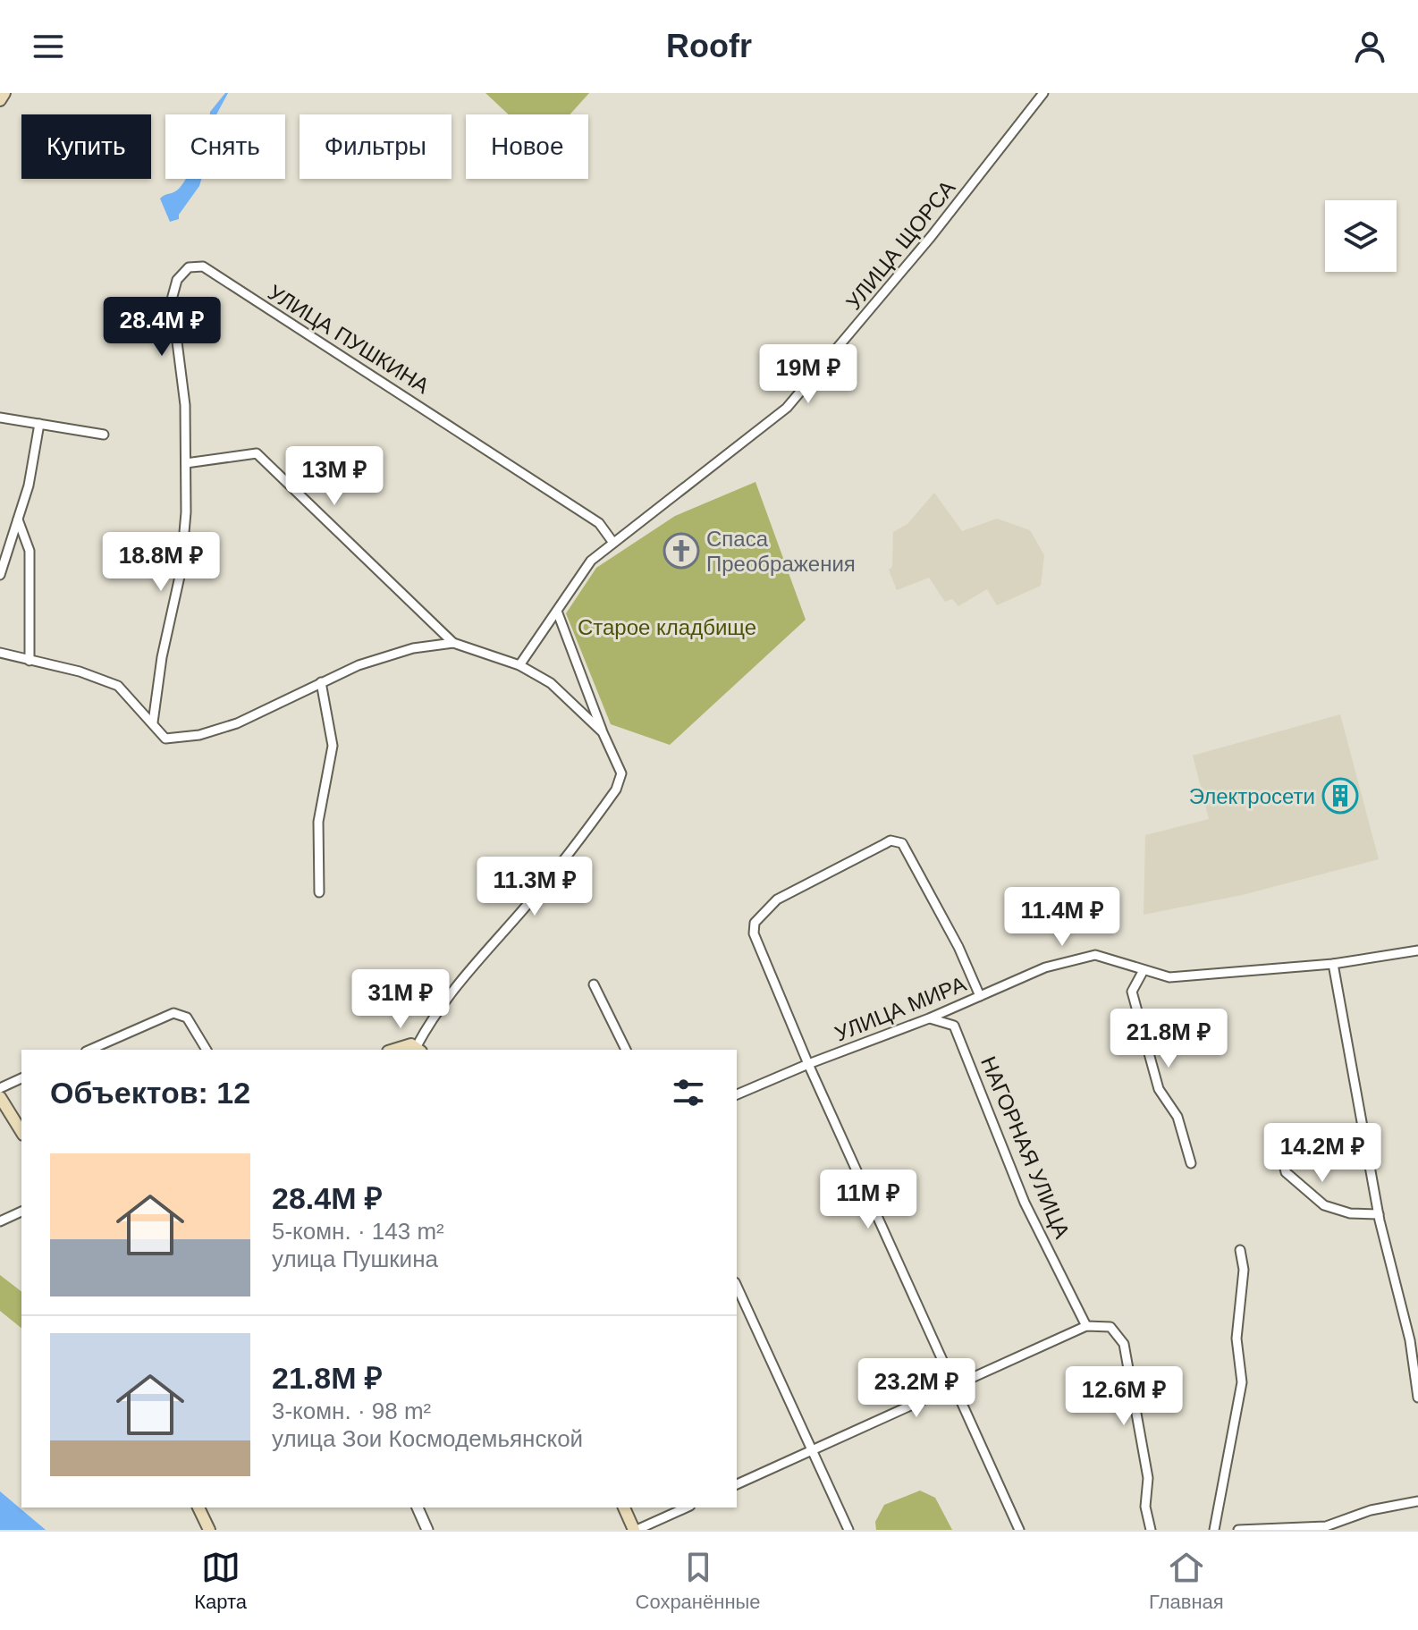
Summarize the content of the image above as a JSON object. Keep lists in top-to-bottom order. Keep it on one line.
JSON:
{"streets":{"street":["УЛИЦА ЩОРСА","УЛИЦА ПУШКИНА","УЛИЦА МИРА","НАГОРНАЯ УЛИЦА"]},"crossings":[["УЛИЦА ЩОРСА","УЛИЦА ПУШКИНА"],["УЛИЦА МИРА","НАГОРНАЯ УЛИЦА"]],"parks":["Старое кладбище"],"places":{"church":["Спаса Преображения"],"building":["Электросети"]},"page":{"header":"Roofr","chip":["Купить","Снять","Фильтры","Новое"],"price":["28.4M ₽","19M ₽","13M ₽","18.8M ₽","11.3M ₽","11.4M ₽","31M ₽","21.8M ₽","14.2M ₽","11M ₽","23.2M ₽","12.6M ₽"],"heading":"Объектов: 12","list":[{"name":"28.4M ₽","note":"5-комн. · 143 m² · улица Пушкина"},{"name":"21.8M ₽","note":"3-комн. · 98 m² · улица Зои Космодемьянской"}],"tabs":["Карта","Сохранённые","Главная"]}}
